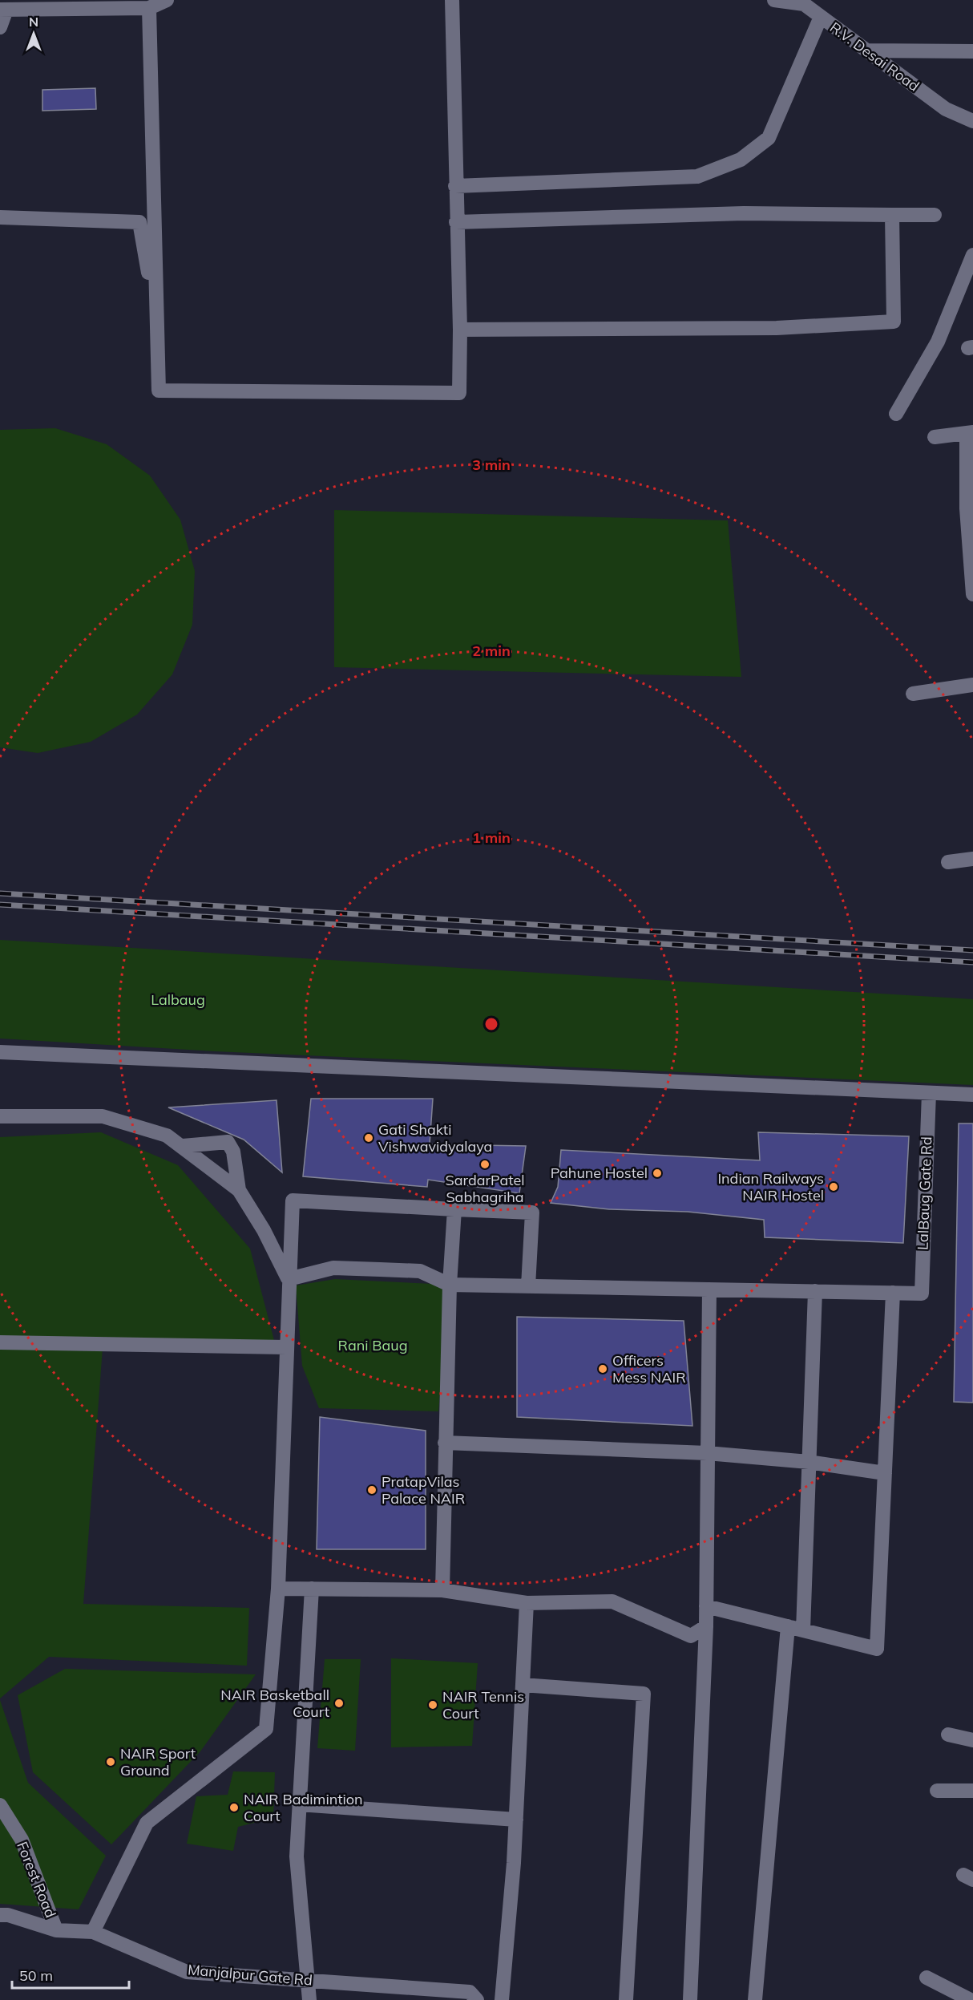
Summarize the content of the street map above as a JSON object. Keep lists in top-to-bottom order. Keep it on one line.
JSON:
{"streets":{"street":["R.V. Desai Road","LalBaug Gate Rd","Forest Road","Manjalpur Gate Rd"]},"crossings":[["Forest Road","Manjalpur Gate Rd"]],"parks":["Lalbaug","Rani Baug"],"places":["Gati Shakti Vishwavidyalaya","SardarPatel Sabhagriha","Pahune Hostel","Indian Railways NAIR Hostel","Officers Mess NAIR","PratapVilas Palace NAIR","NAIR Basketball Court","NAIR Tennis Court","NAIR Sport Ground","NAIR Badimintion Court"],"scale_bar":"50 m","north":"top","rings":["3 min","2 min","1 min"]}
